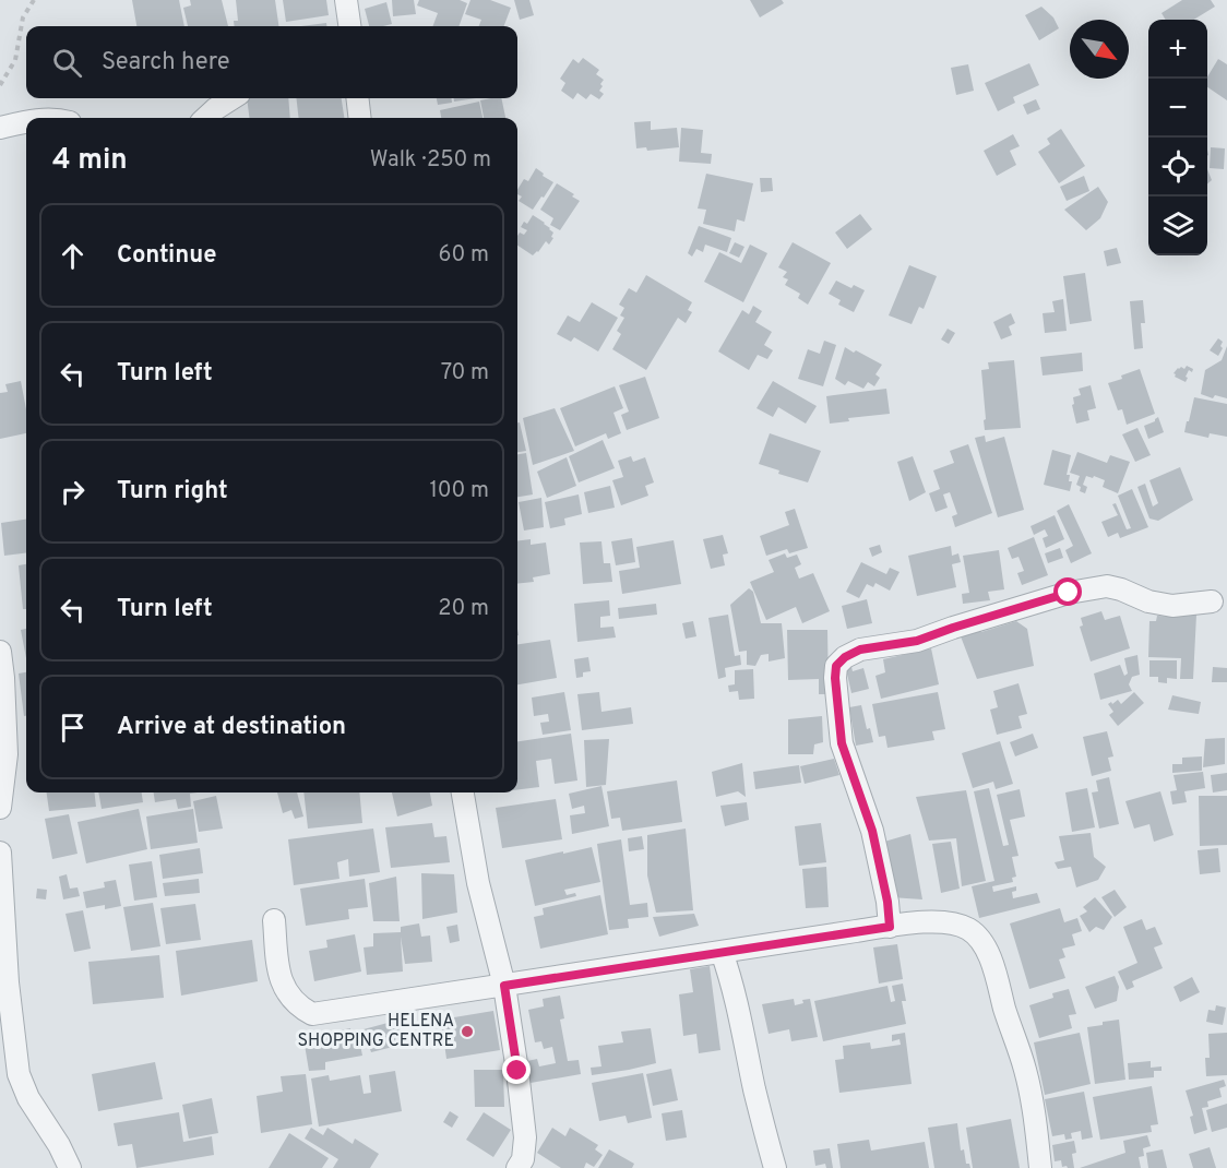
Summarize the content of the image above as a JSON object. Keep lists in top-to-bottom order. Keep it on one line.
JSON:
{"places":["HELENA SHOPPING CENTRE"],"north":"bottom right","page":{"map_buttons":["+","−"],"search":"Search here","heading":["4 min","Walk · 250 m"],"list":[["Continue","60 m"],["Turn left","70 m"],["Turn right","100 m"],["Turn left","20 m"],"Arrive at destination"]}}
